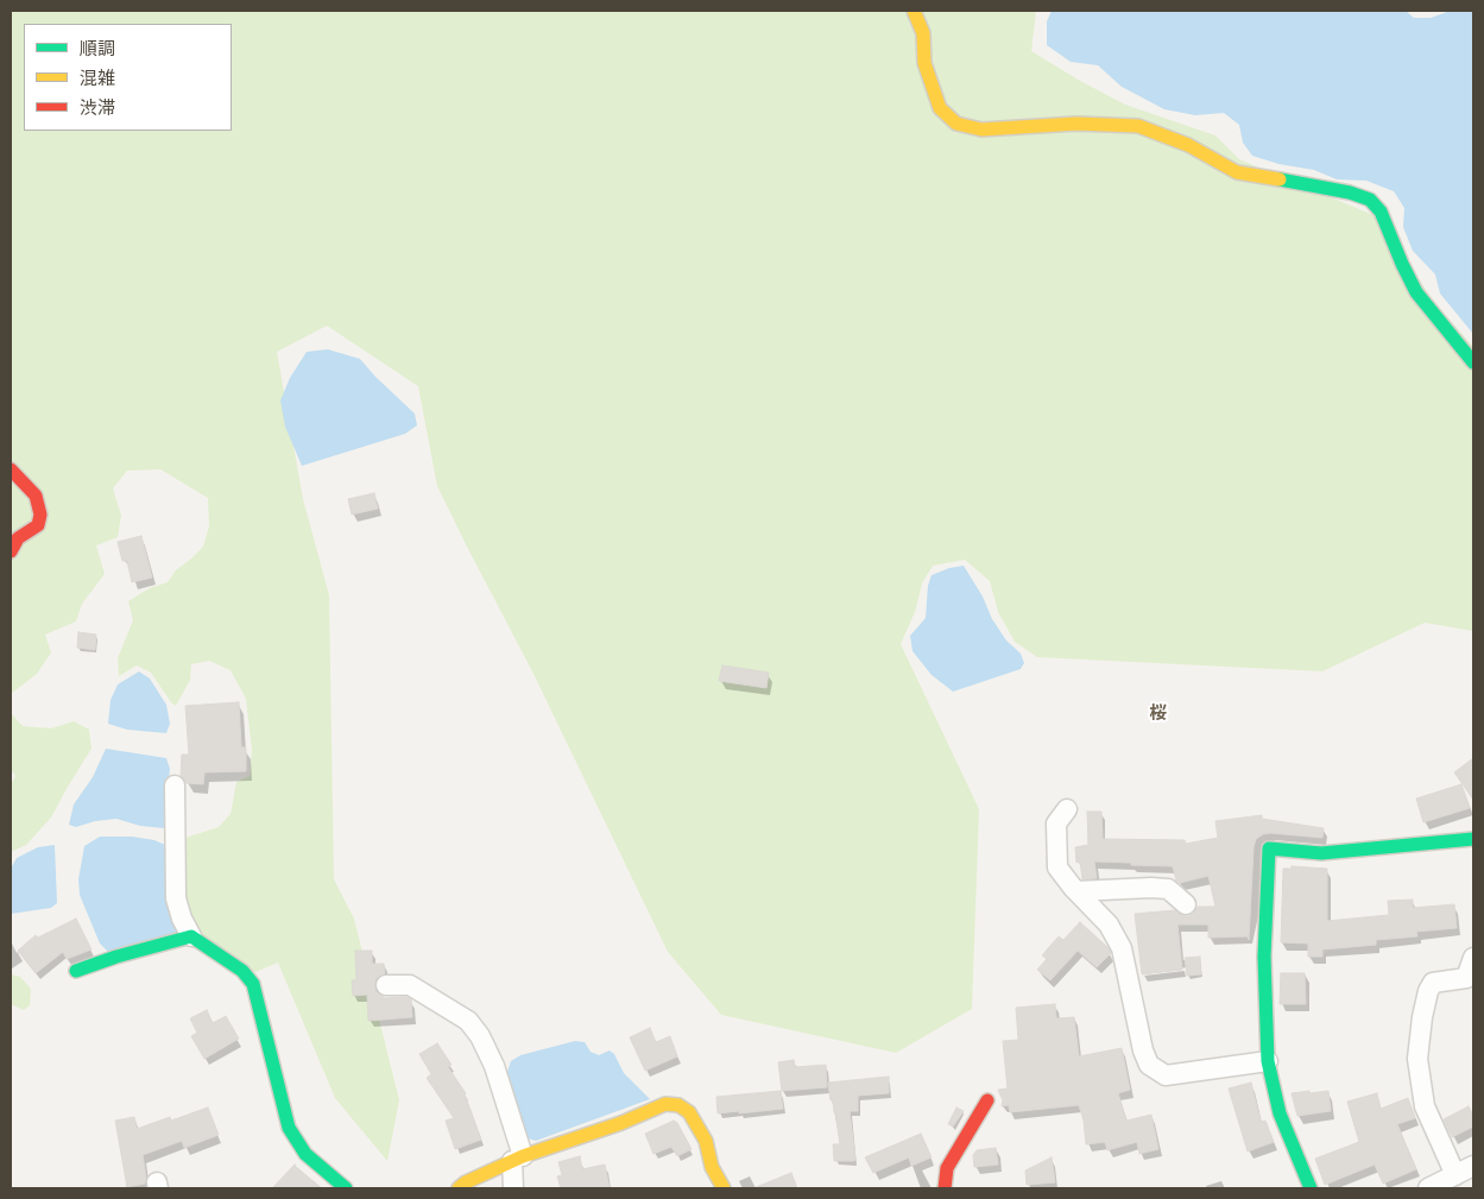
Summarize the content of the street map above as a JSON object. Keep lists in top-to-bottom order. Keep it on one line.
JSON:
{"districts":["桜"],"legend":["順調","混雑","渋滞"]}
